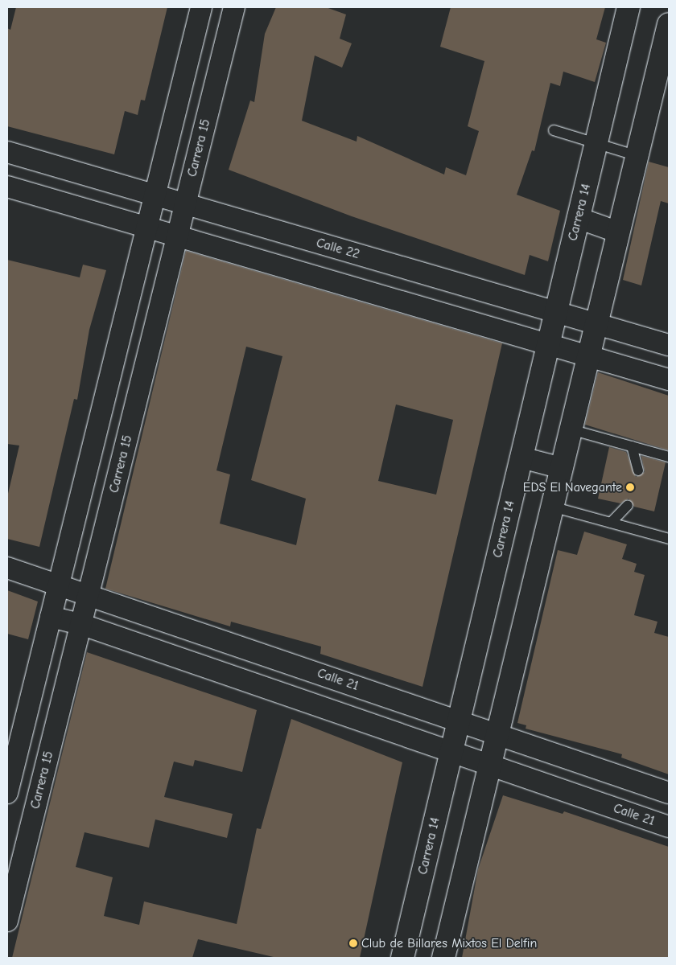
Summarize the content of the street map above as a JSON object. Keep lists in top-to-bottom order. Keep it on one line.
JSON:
{"streets":{"street":["Carrera 15","Carrera 14","Calle 22","Calle 21"]},"crossings":[["Carrera 15","Calle 22"],["Carrera 15","Calle 21"],["Carrera 14","Calle 22"],["Carrera 14","Calle 21"]],"places":["EDS El Navegante","Club de Billares Mixtos El Delfin"]}
